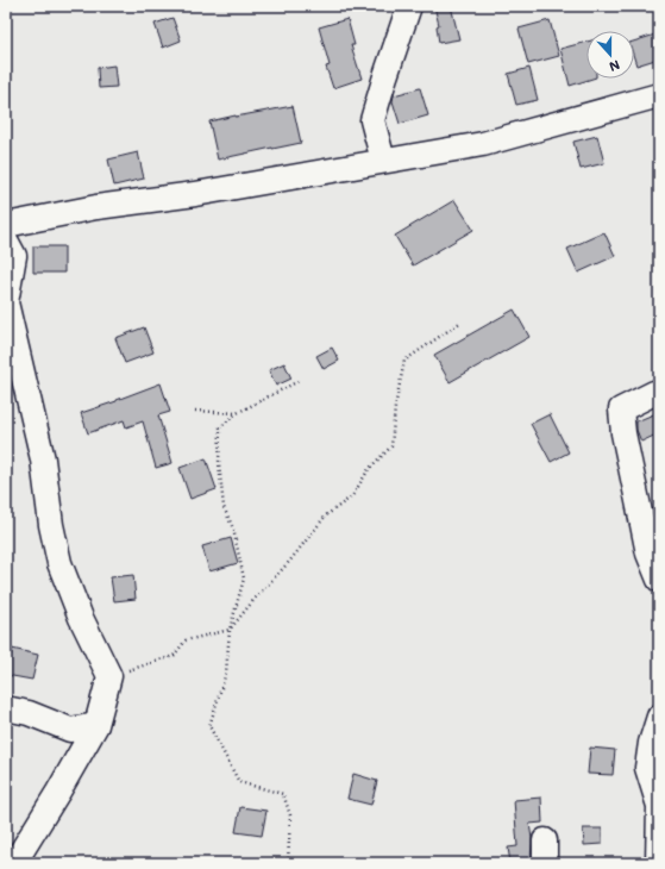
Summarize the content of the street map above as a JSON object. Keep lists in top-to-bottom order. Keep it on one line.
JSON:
{"north":"bottom"}
